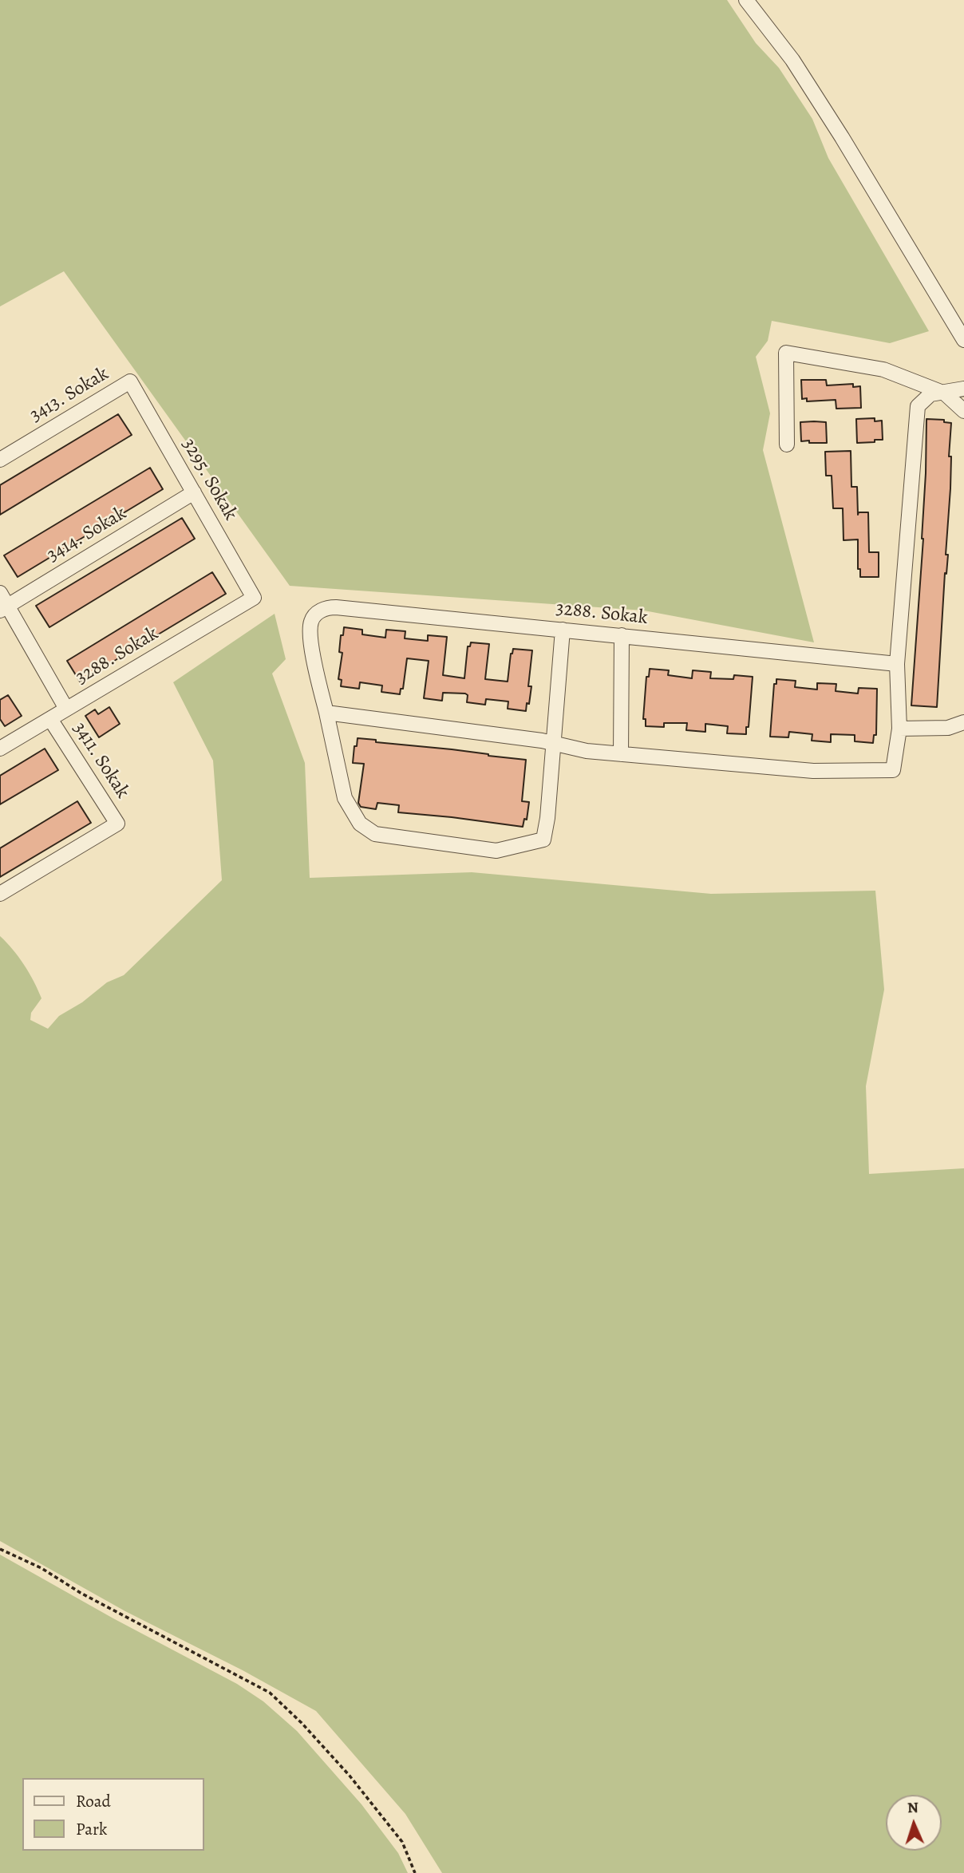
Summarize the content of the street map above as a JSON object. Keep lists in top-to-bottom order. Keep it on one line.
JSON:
{"streets":{"street":["3413. Sokak","3295. Sokak","3414. Sokak","3288. Sokak","3411. Sokak"]},"crossings":[["3413. Sokak","3295. Sokak"],["3295. Sokak","3414. Sokak"],["3295. Sokak","3288. Sokak"],["3414. Sokak","3411. Sokak"],["3288. Sokak","3411. Sokak"]],"legend":["Road","Park"],"north":"top"}
